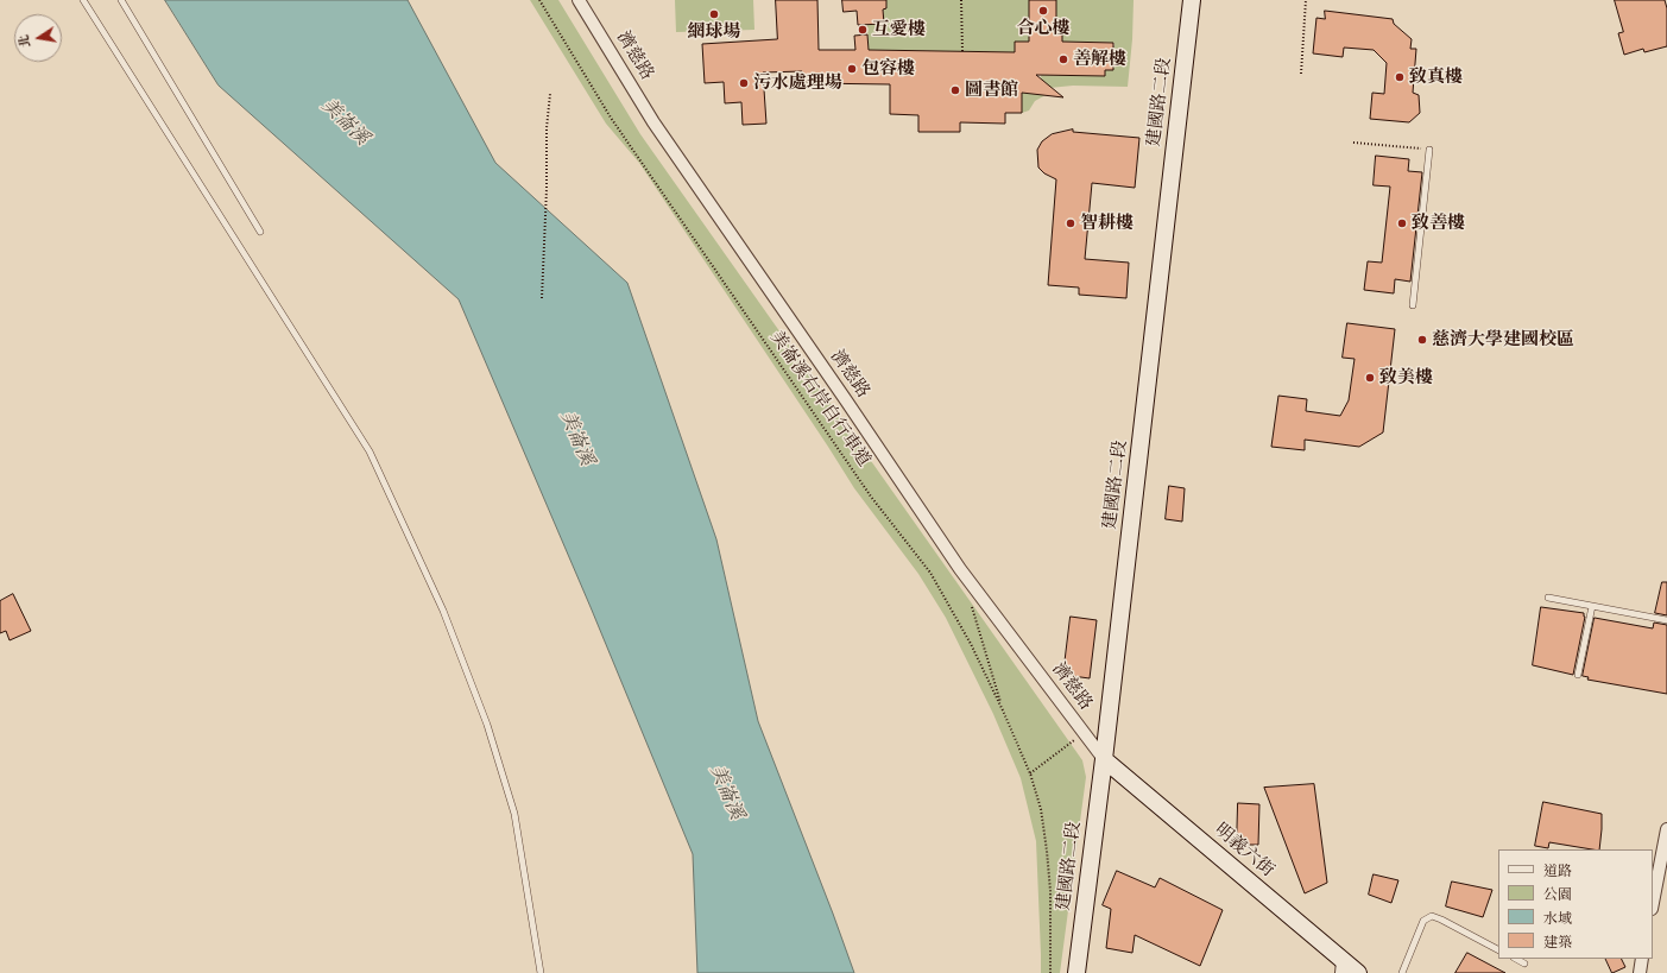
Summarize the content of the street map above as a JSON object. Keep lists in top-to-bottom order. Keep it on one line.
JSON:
{"streets":{"street":["濟慈路","建國路二段","明義六街"],"path":["美崙溪右岸自行車道"]},"crossings":[["濟慈路","建國路二段"],["濟慈路","明義六街"],["建國路二段","明義六街"]],"water":["美崙溪"],"places":["合心樓","網球場","互愛樓","善解樓","包容樓","致真樓","污水處理場","圖書館","智耕樓","致善樓","慈濟大學建國校區","致美樓"],"legend":["道路","公園","水域","建築"],"north":"left"}
